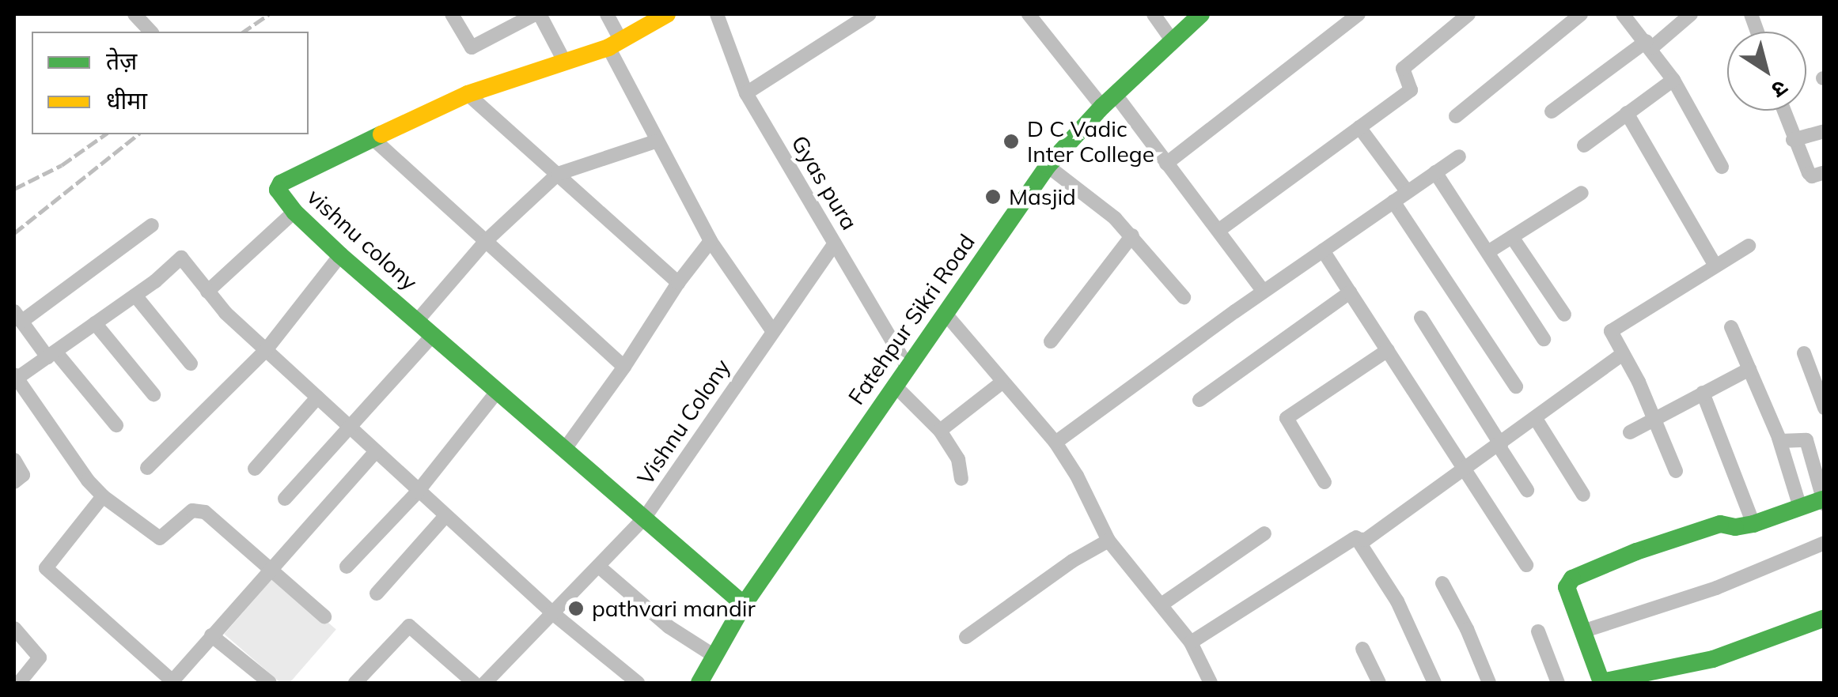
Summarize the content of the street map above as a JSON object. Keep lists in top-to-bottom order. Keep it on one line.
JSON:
{"streets":{"street":["Gyas pura","vishnu colony","Fatehpur Sikri Road","Vishnu Colony"]},"crossings":[["Gyas pura","Fatehpur Sikri Road"],["Gyas pura","Vishnu Colony"],["vishnu colony","Fatehpur Sikri Road"],["vishnu colony","Vishnu Colony"]],"places":["D C Vadic Inter College","Masjid","pathvari mandir"],"legend":["तेज़","धीमा"],"north":"bottom right"}
